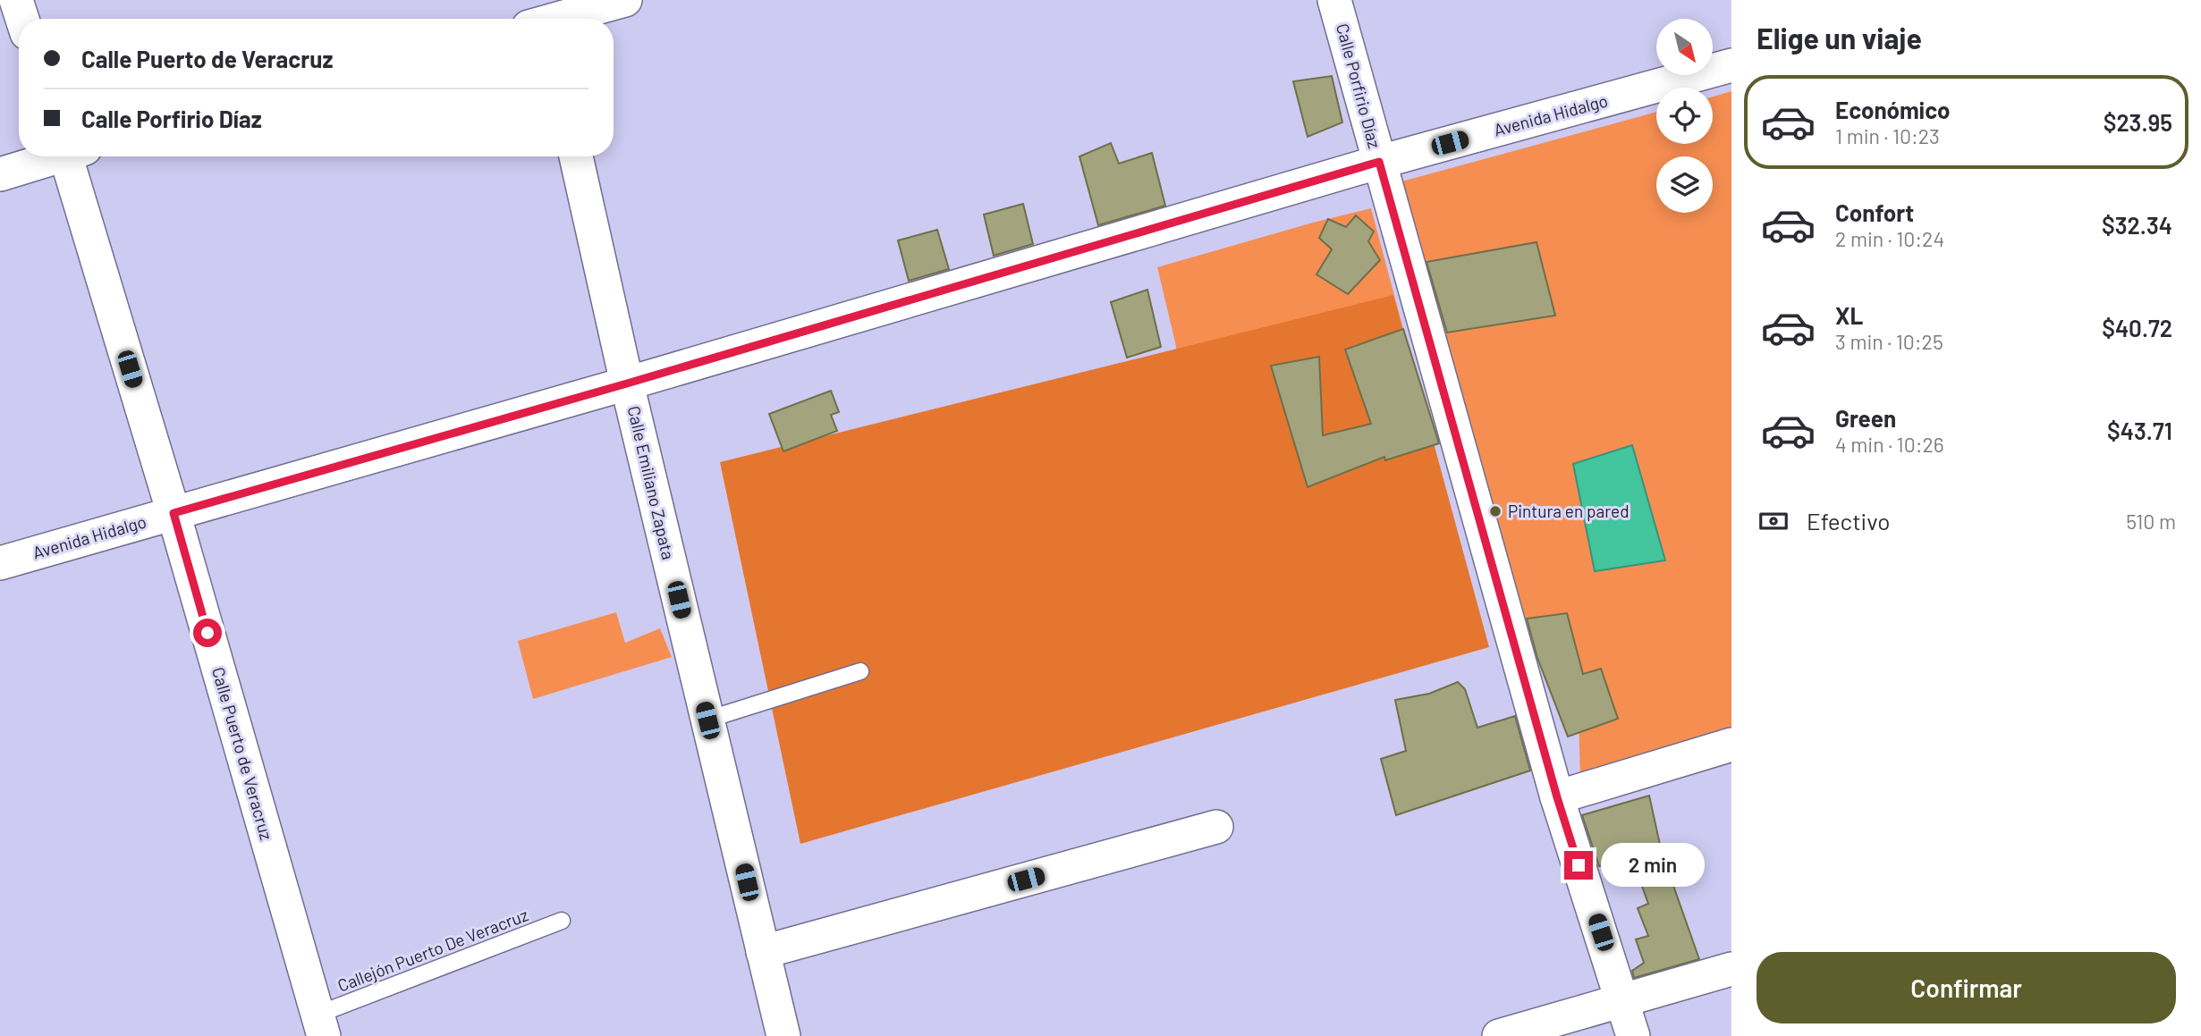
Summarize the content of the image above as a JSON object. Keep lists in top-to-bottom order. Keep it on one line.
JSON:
{"streets":{"street":["Calle Porfirio Díaz","Avenida Hidalgo","Calle Emiliano Zapata","Calle Puerto de Veracruz"],"lane":["Callejón Puerto De Veracruz"]},"crossings":[["Calle Porfirio Díaz","Avenida Hidalgo"],["Avenida Hidalgo","Calle Emiliano Zapata"],["Avenida Hidalgo","Calle Puerto de Veracruz"],["Calle Puerto de Veracruz","Callejón Puerto De Veracruz"]],"places":["Pintura en pared"],"north":"bottom right","page":{"heading":"Elige un viaje","banner":["Calle Puerto de Veracruz","Calle Porfirio Díaz"],"list":[{"name":"Económico","note":"1 min · 10:23","value":"$23.95"},{"name":"Confort","note":"2 min · 10:24","value":"$32.34"},{"name":"XL","note":"3 min · 10:25","value":"$40.72"},{"name":"Green","note":"4 min · 10:26","value":"$43.71"}],"pay":["Efectivo","510 m"],"bubble":"2 min","buttons":"Confirmar"}}
